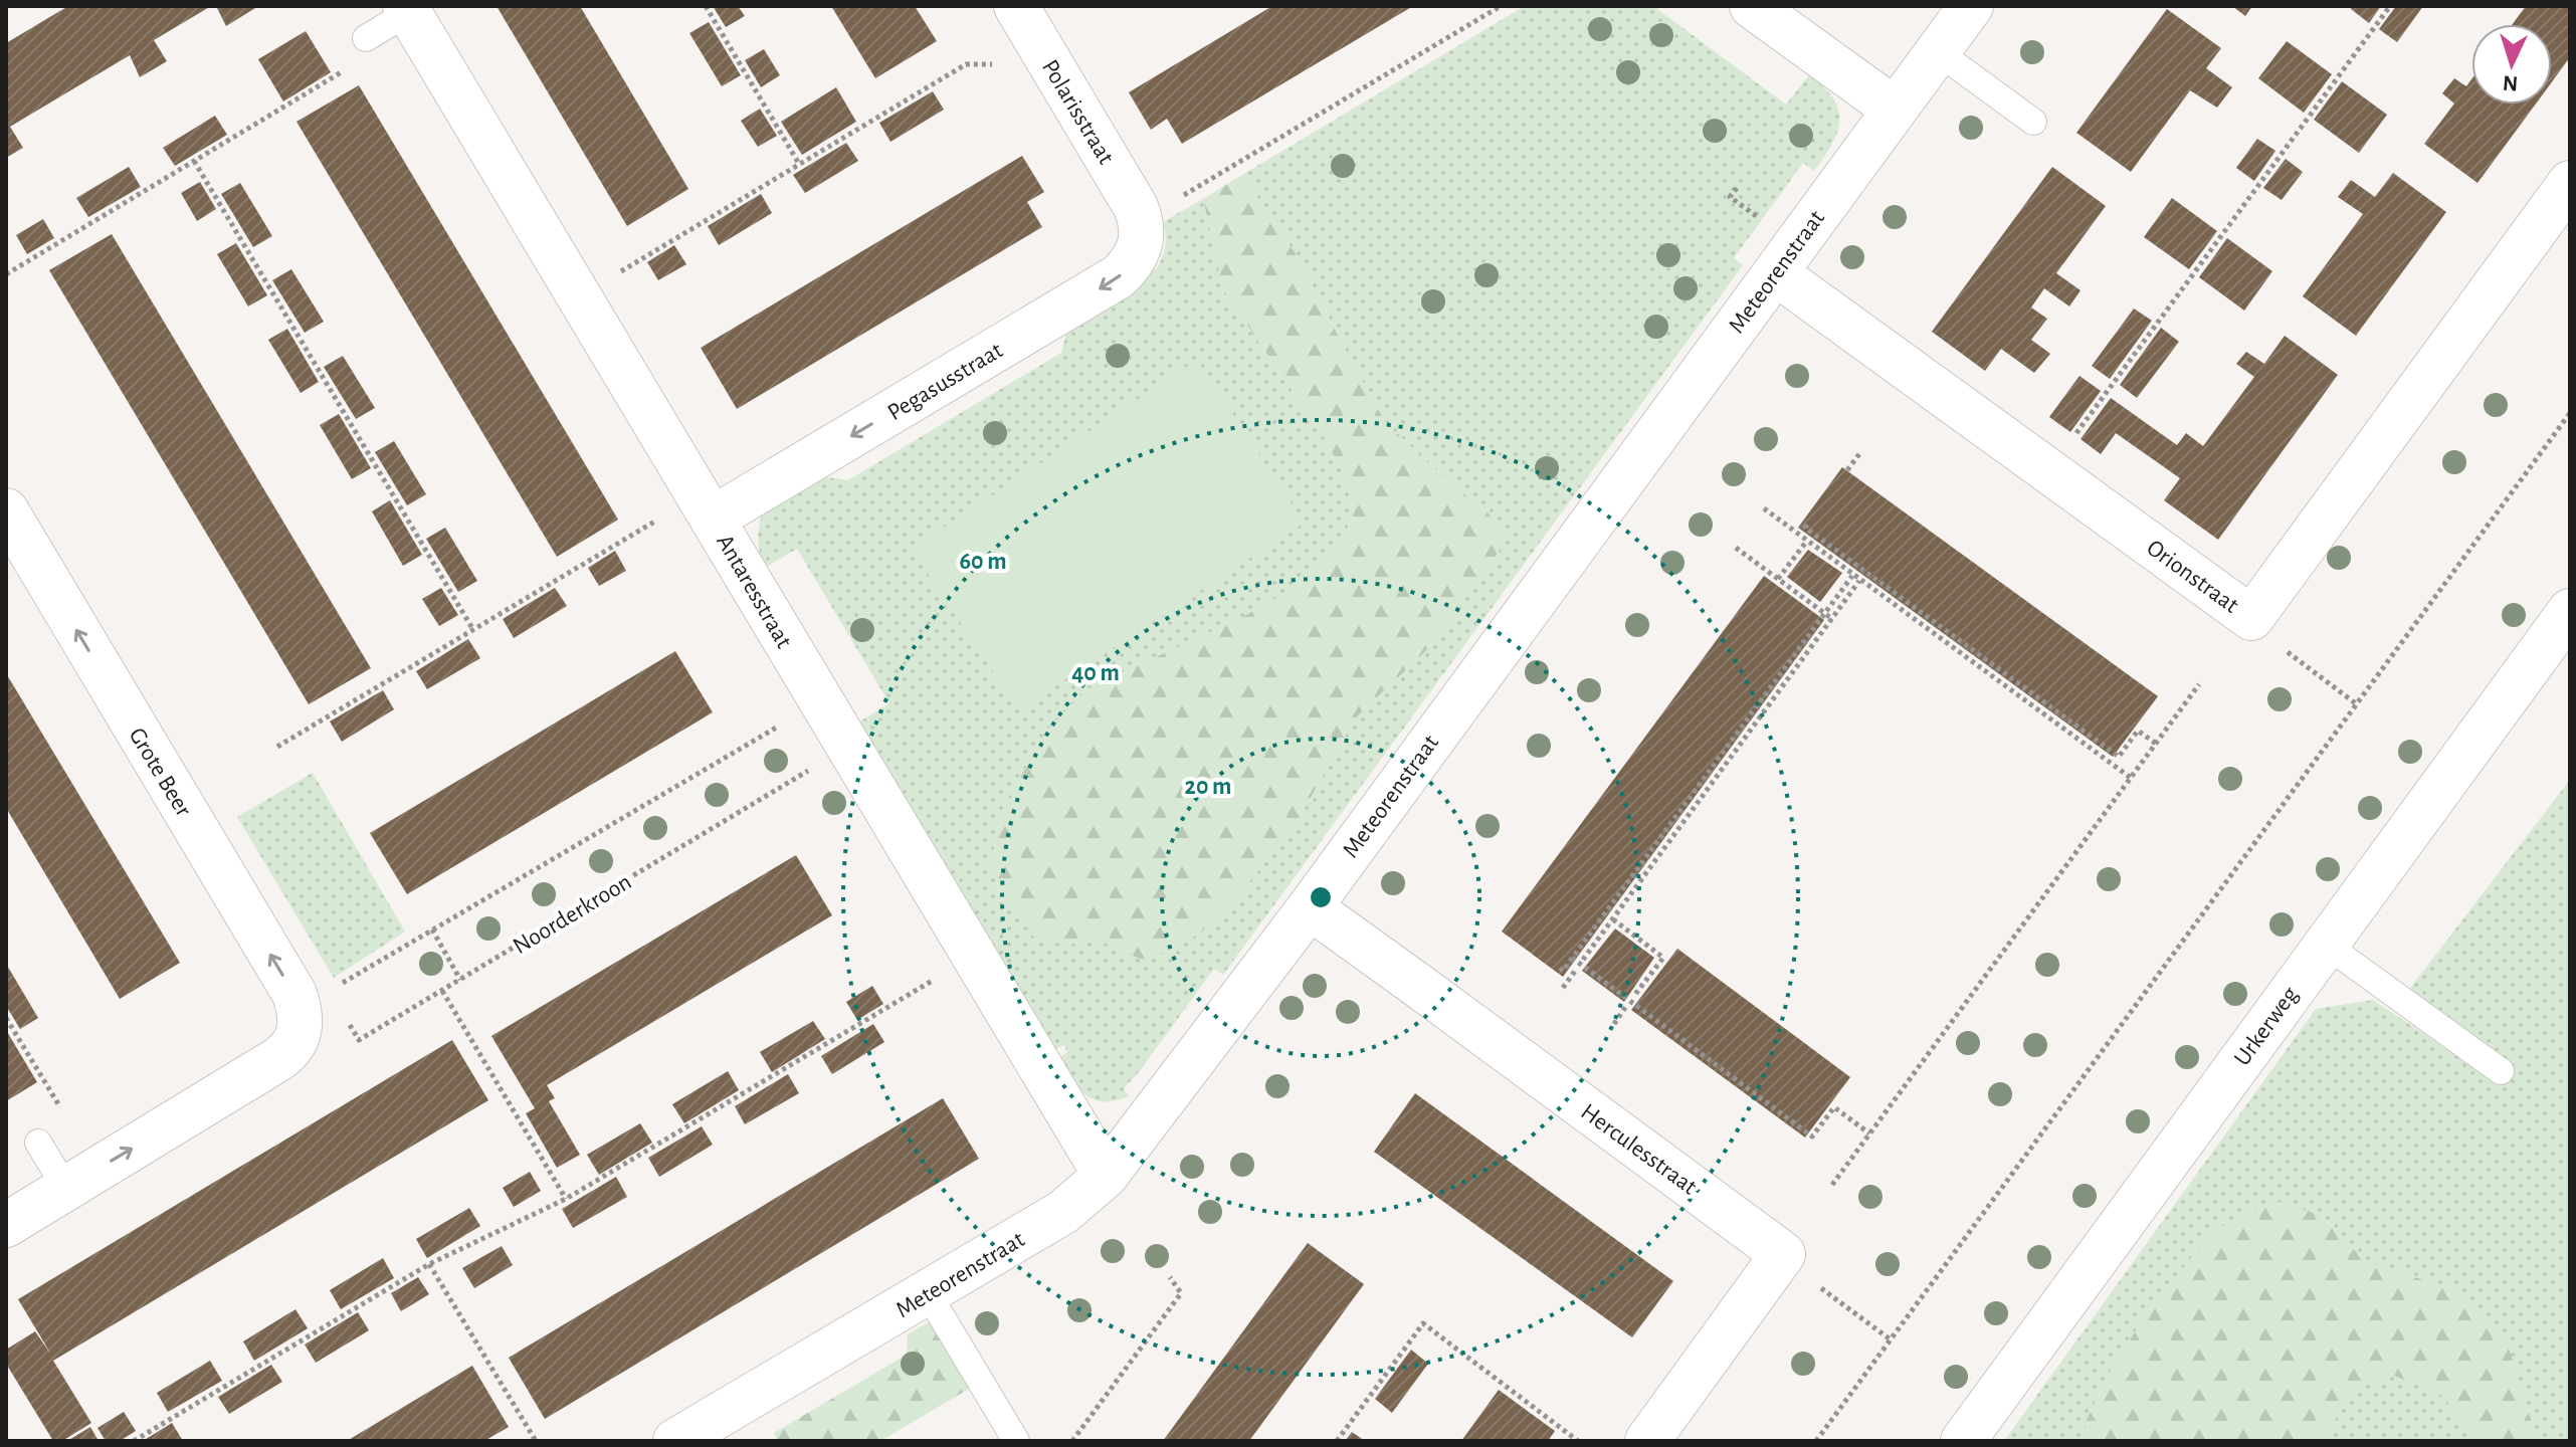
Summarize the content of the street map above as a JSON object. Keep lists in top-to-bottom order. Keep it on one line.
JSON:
{"streets":{"street":["Polarisstraat","Meteorenstraat","Pegasusstraat","Orionstraat","Antaresstraat","Grote Beer","Urkerweg","Herculesstraat"],"path":["Noorderkroon"]},"crossings":[["Polarisstraat","Pegasusstraat"],["Meteorenstraat","Orionstraat"],["Meteorenstraat","Antaresstraat"],["Meteorenstraat","Herculesstraat"],["Pegasusstraat","Antaresstraat"]],"one_way":["Pegasusstraat"],"north":"bottom","rings":["60 m","40 m","20 m"]}
